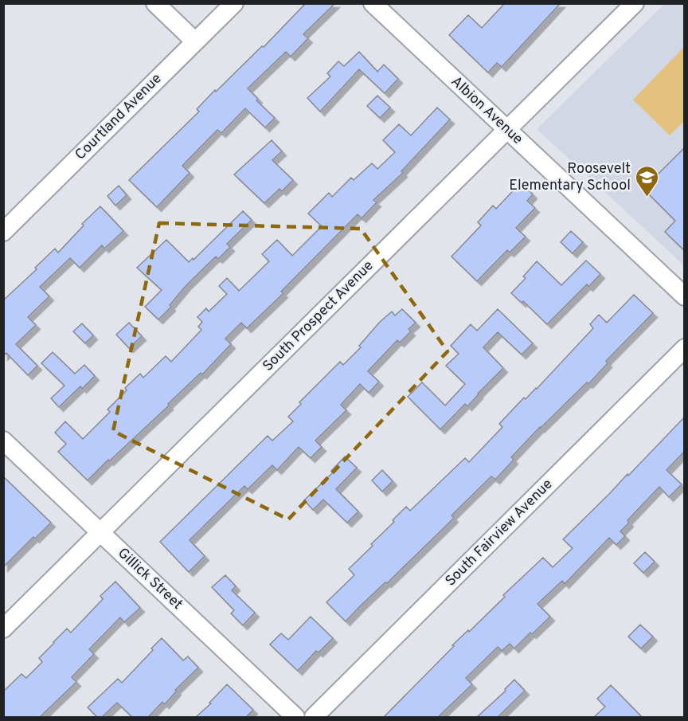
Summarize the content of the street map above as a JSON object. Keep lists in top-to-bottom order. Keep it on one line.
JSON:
{"streets":{"street":["Albion Avenue","Courtland Avenue","South Prospect Avenue","South Fairview Avenue","Gillick Street"]},"crossings":[["Albion Avenue","South Prospect Avenue"],["South Prospect Avenue","Gillick Street"]],"places":{"school or university":["Roosevelt Elementary School"]}}
